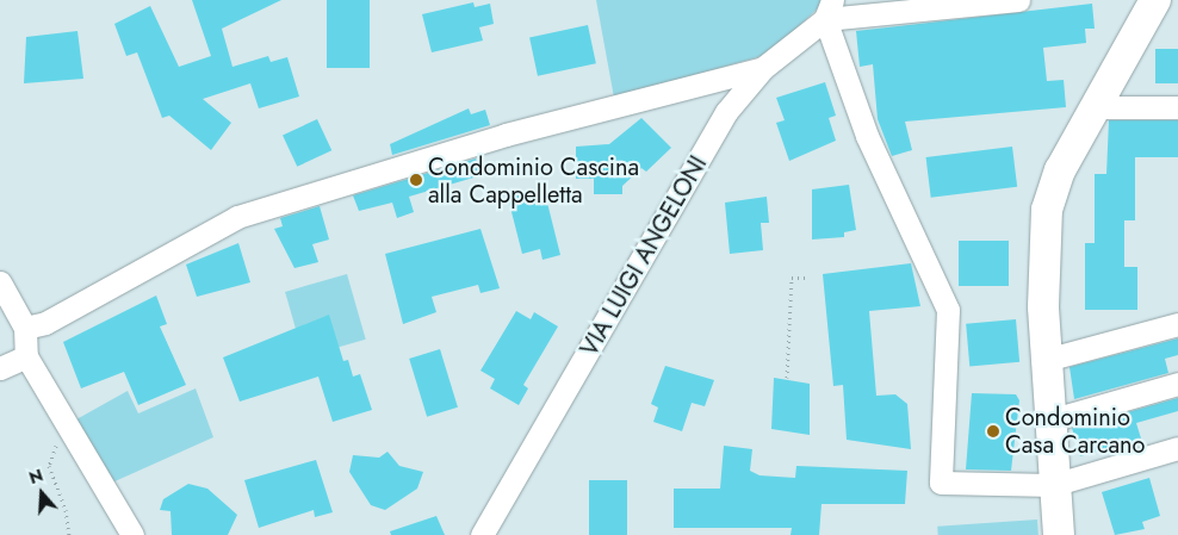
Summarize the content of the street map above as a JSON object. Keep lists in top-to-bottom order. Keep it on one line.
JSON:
{"streets":{"street":["VIA LUIGI ANGELONI"]},"places":["Condominio Cascina alla Cappelletta","Condominio Casa Carcano"],"north":"top"}
